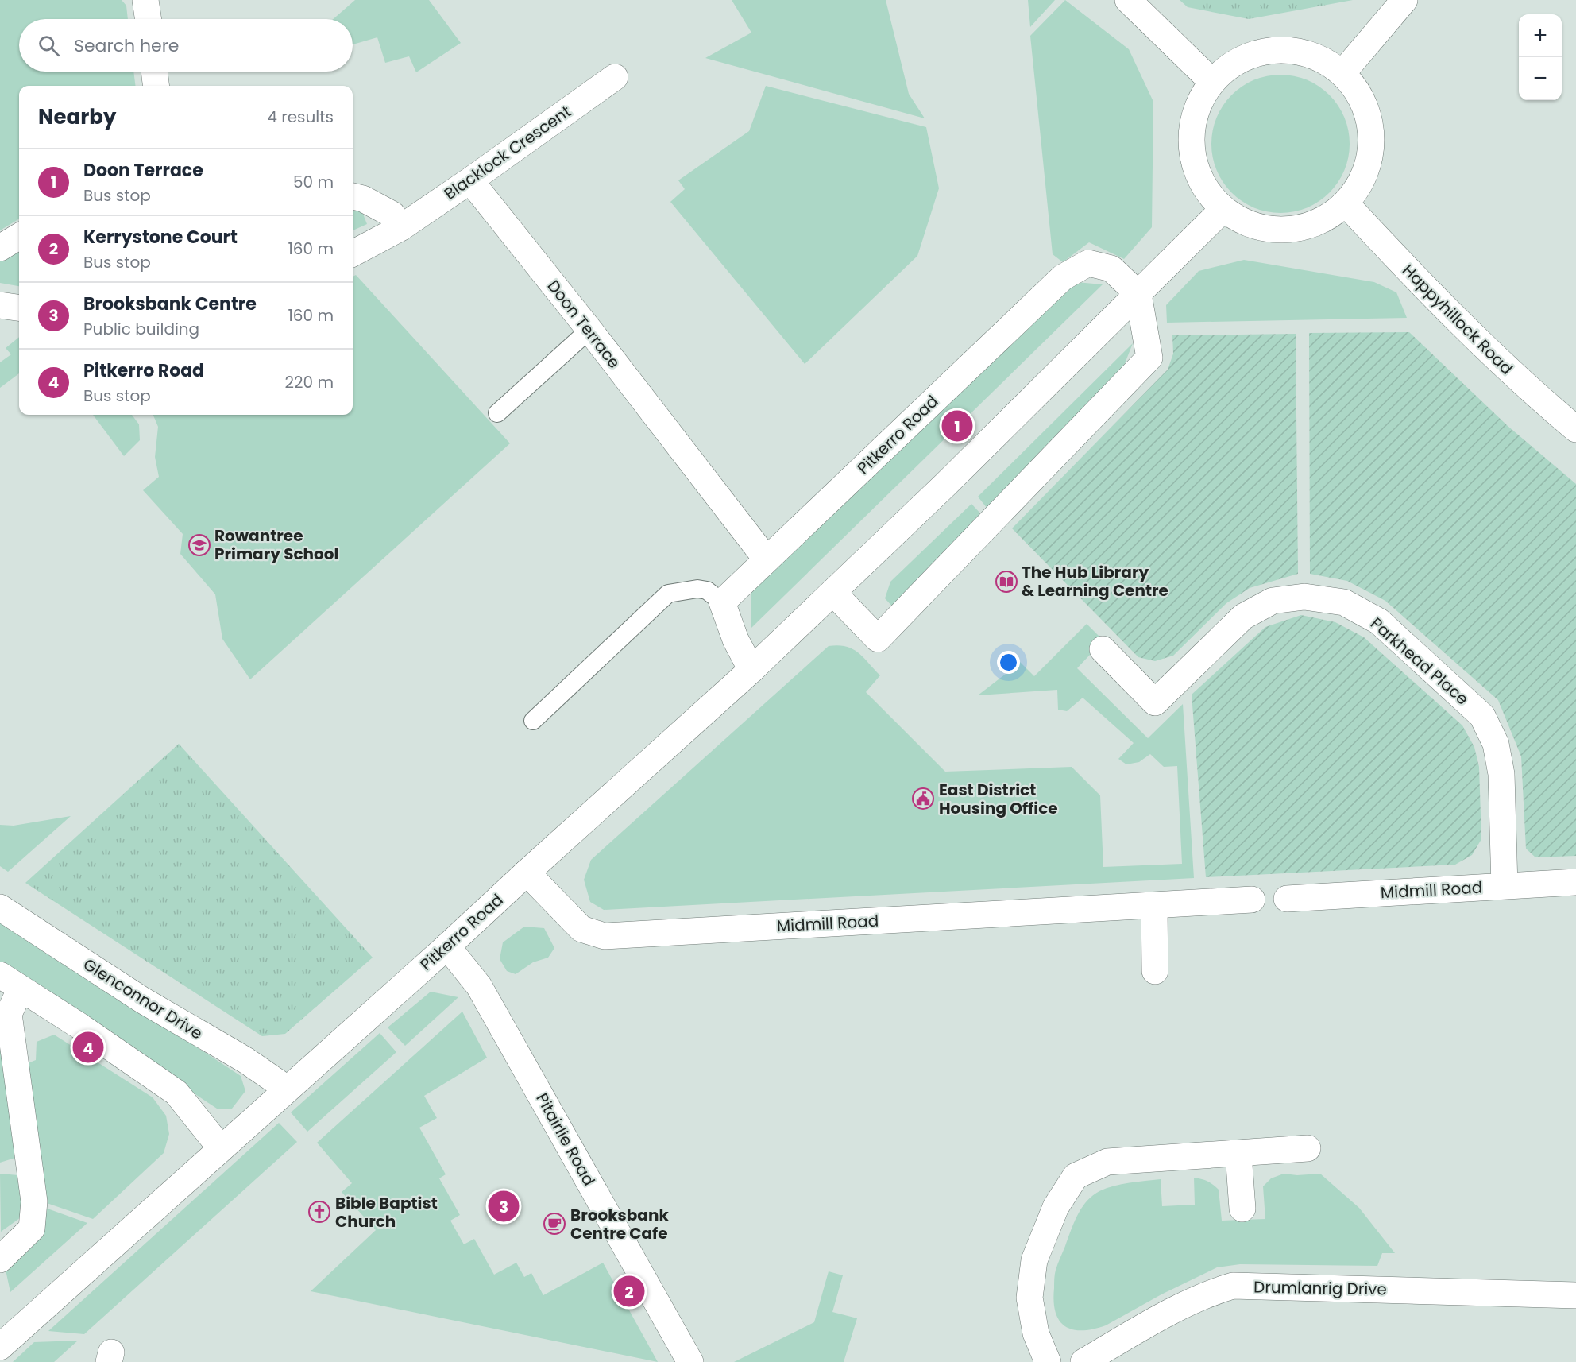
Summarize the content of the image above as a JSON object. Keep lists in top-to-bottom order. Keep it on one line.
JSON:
{"streets":{"street":["Blacklock Crescent","Happyhillock Road","Doon Terrace","Pitkerro Road","Parkhead Place","Midmill Road","Glenconnor Drive","Pitairlie Road","Drumlanrig Drive"]},"crossings":[["Blacklock Crescent","Doon Terrace"],["Doon Terrace","Pitkerro Road"],["Pitkerro Road","Midmill Road"],["Pitkerro Road","Glenconnor Drive"],["Pitkerro Road","Pitairlie Road"],["Parkhead Place","Midmill Road"]],"places":{"school or university":["Rowantree Primary School"],"library":["The Hub Library & Learning Centre"],"public building":["East District Housing Office"],"church":["Bible Baptist Church"],"cafe":["Brooksbank Centre Cafe"]},"page":{"map_buttons":["+","−"],"search":"Search here","heading":["Nearby","4 results"],"list":[{"mark":"1","name":"Doon Terrace","note":"Bus stop","value":"50 m"},{"mark":"2","name":"Kerrystone Court","note":"Bus stop","value":"160 m"},{"mark":"3","name":"Brooksbank Centre","note":"Public building","value":"160 m"},{"mark":"4","name":"Pitkerro Road","note":"Bus stop","value":"220 m"}],"pins":["1","4","3","2"]}}
